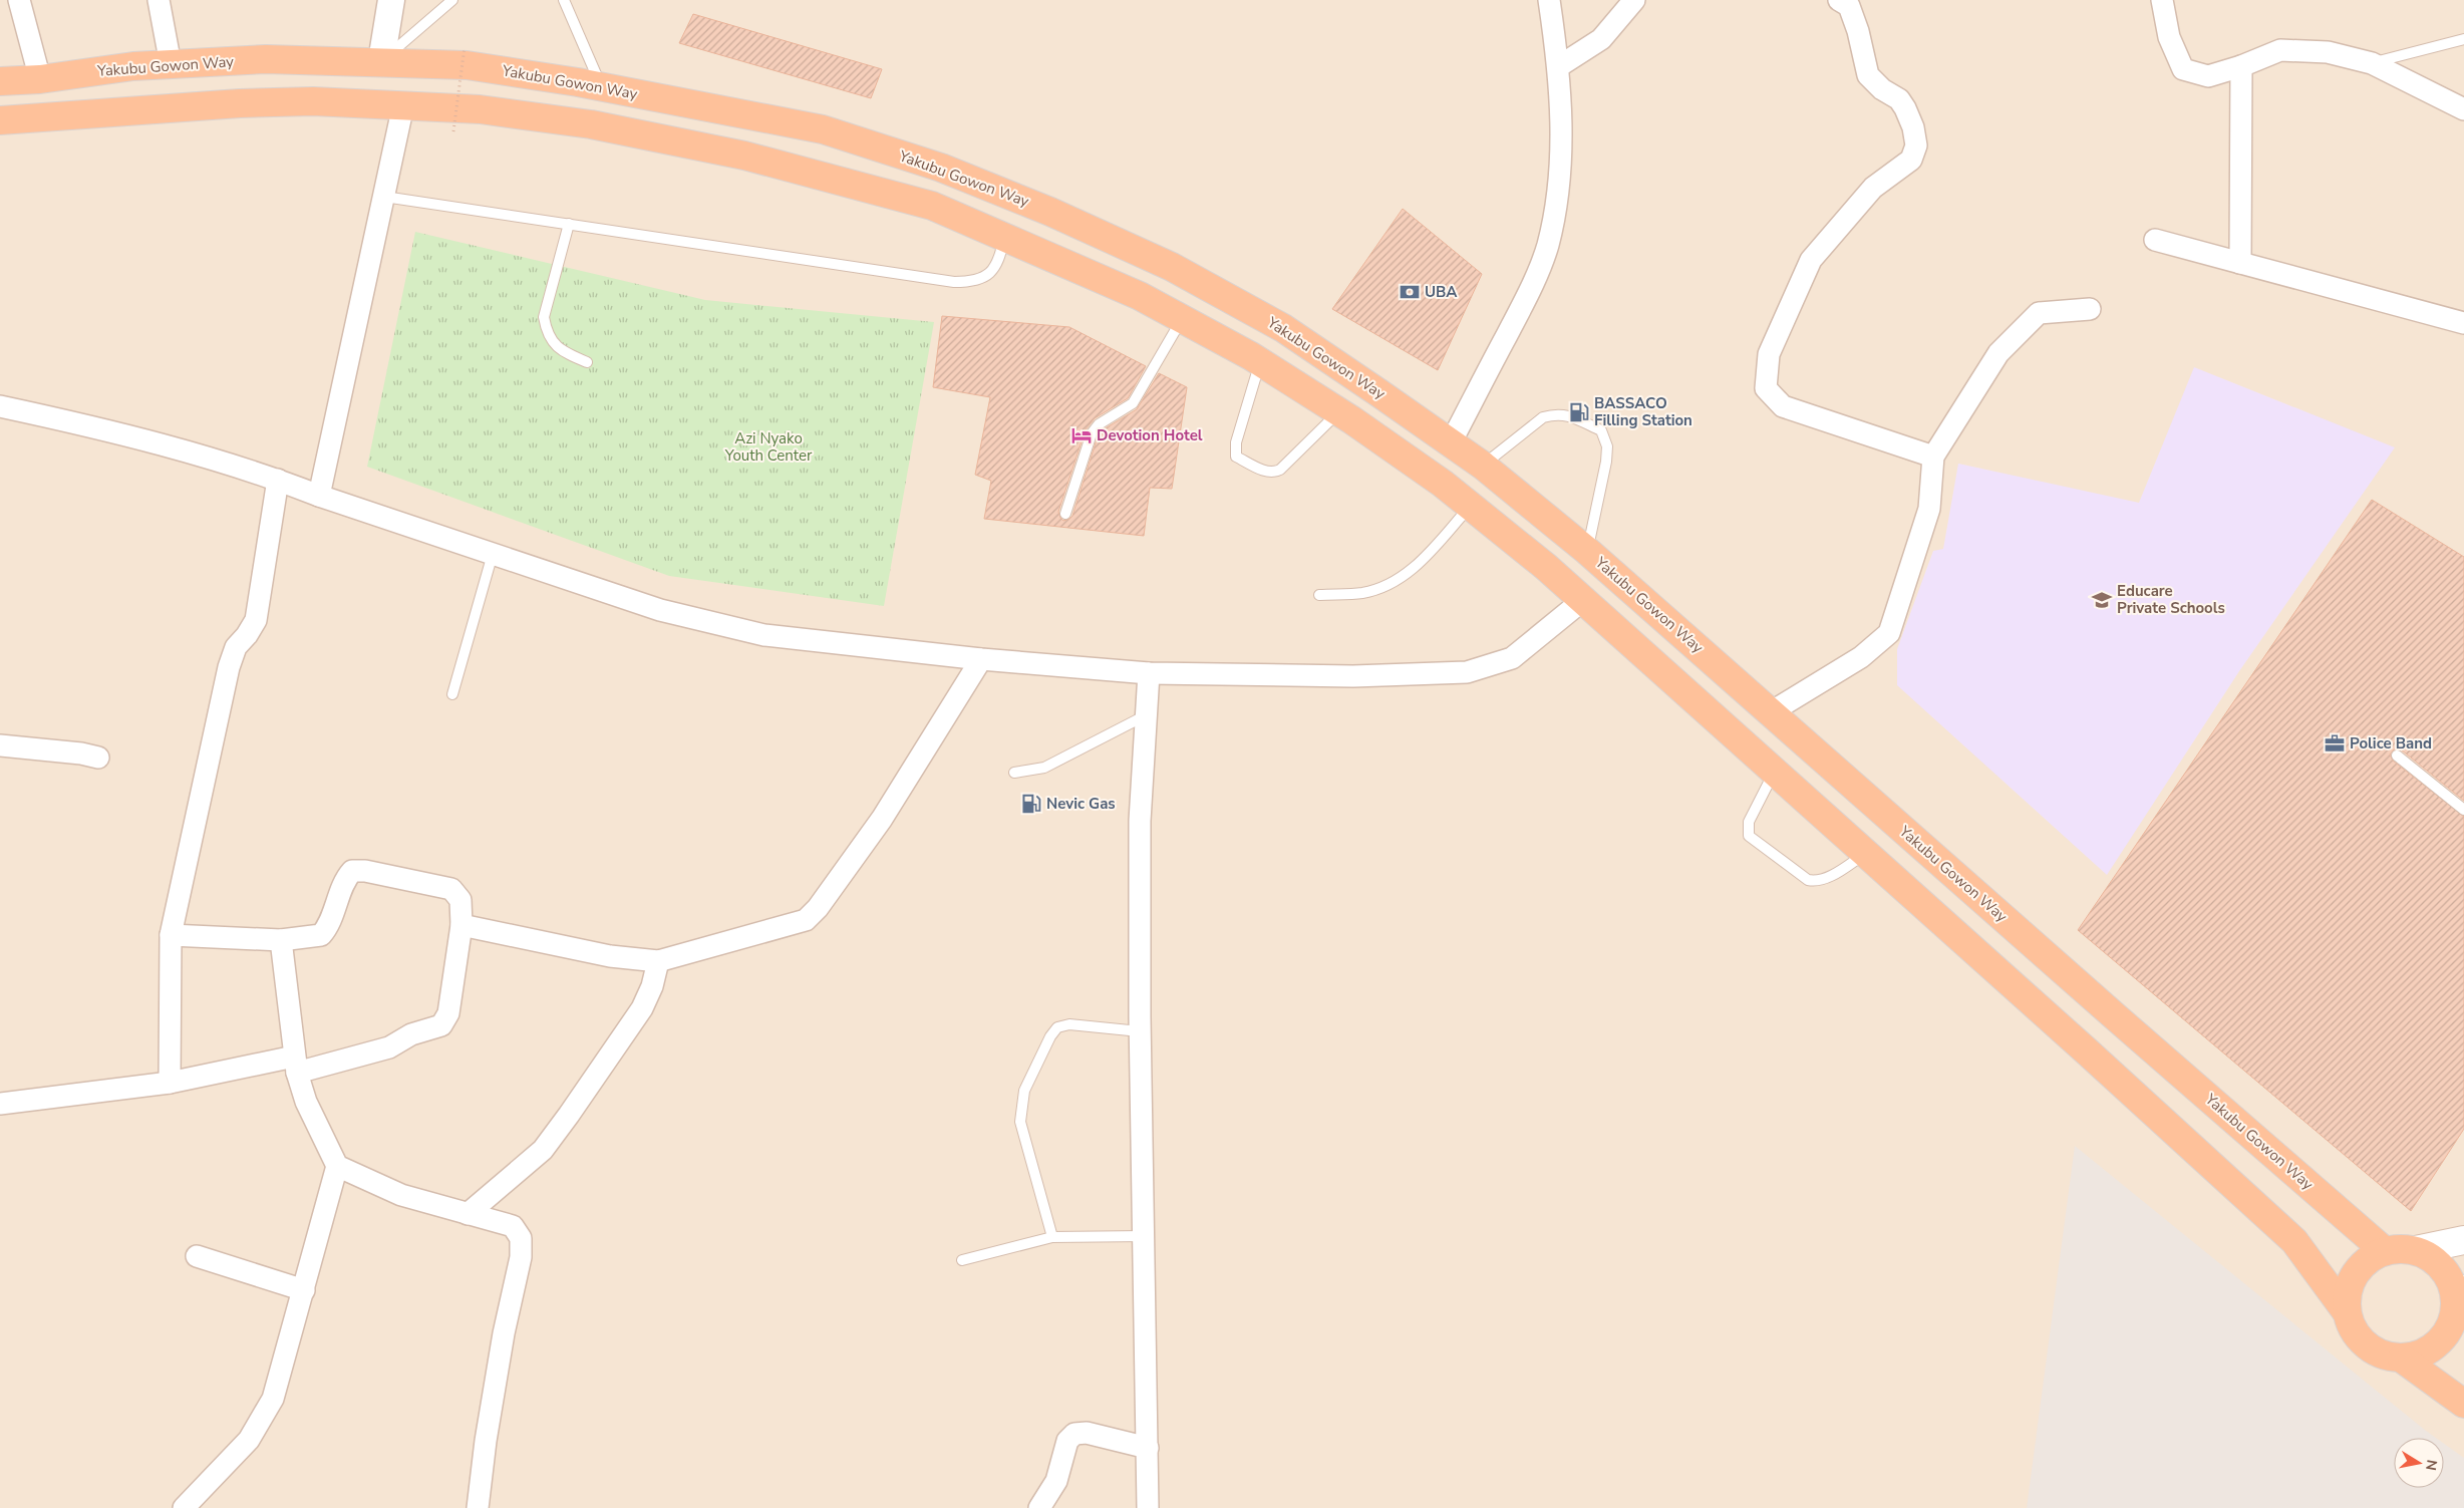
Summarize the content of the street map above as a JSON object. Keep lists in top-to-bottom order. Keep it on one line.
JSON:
{"streets":{"highway":["Yakubu Gowon Way"]},"parks":["Azi Nyako Youth Center"],"places":{"bank":["UBA"],"fuel station":["BASSACO Filling Station","Nevic Gas"],"hotel":["Devotion Hotel"],"school or university":["Educare Private Schools"],"office":["Police Band"]},"north":"right"}
